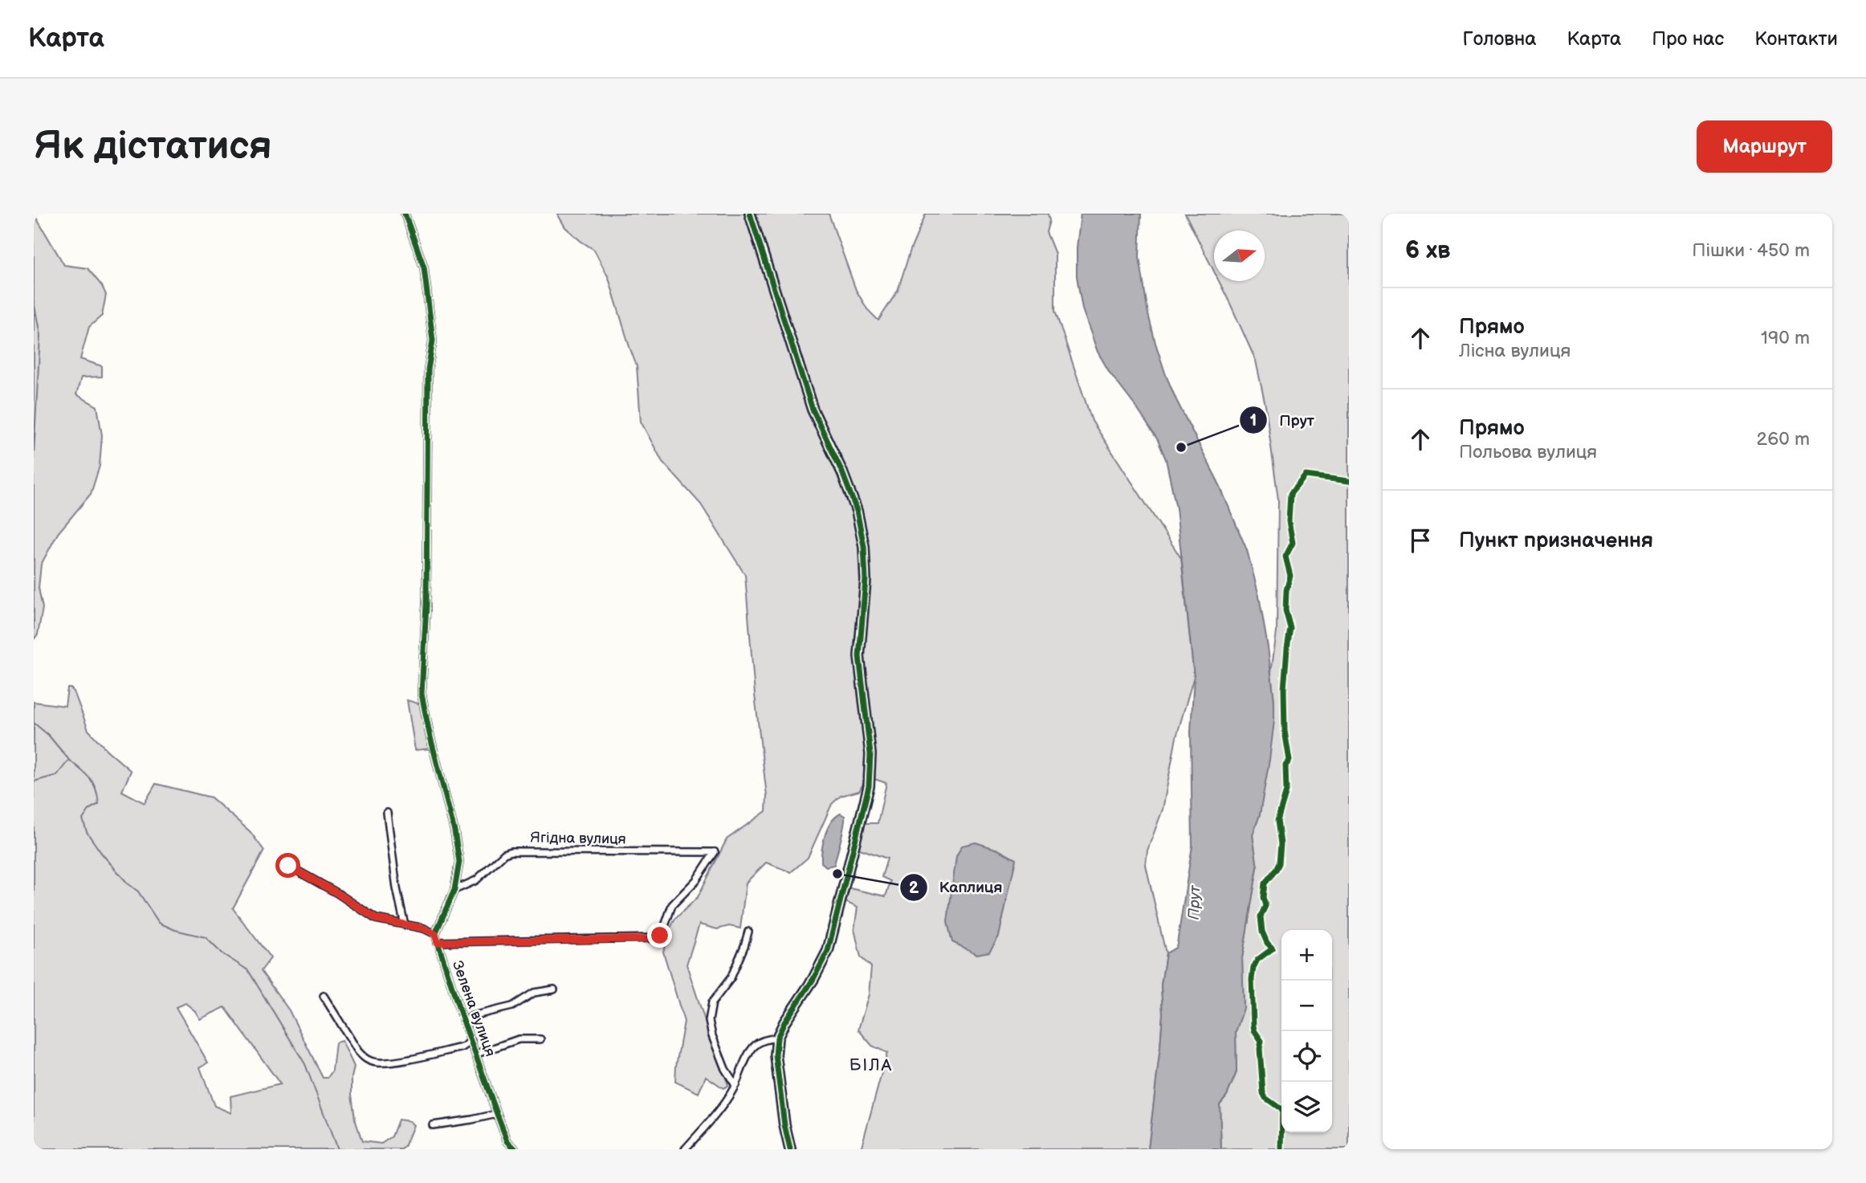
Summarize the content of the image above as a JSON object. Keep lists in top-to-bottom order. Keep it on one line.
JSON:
{"streets":{"street":["Ягідна вулиця","Зелена вулиця"]},"crossings":[["Ягідна вулиця","Зелена вулиця"]],"districts":["БІЛА"],"water":["Прут"],"places":["Прут","Каплиця"],"north":"right","page":{"header":"Карта","nav":["Головна","Карта","Про нас","Контакти"],"buttons":"Маршрут","title":"Як дістатися","heading":["6 хв","Пішки · 450 m"],"list":[["Прямо","Лісна вулиця","190 m"],["Прямо","Польова вулиця","260 m"],"Пункт призначення"],"map_buttons":["+","−"]}}
